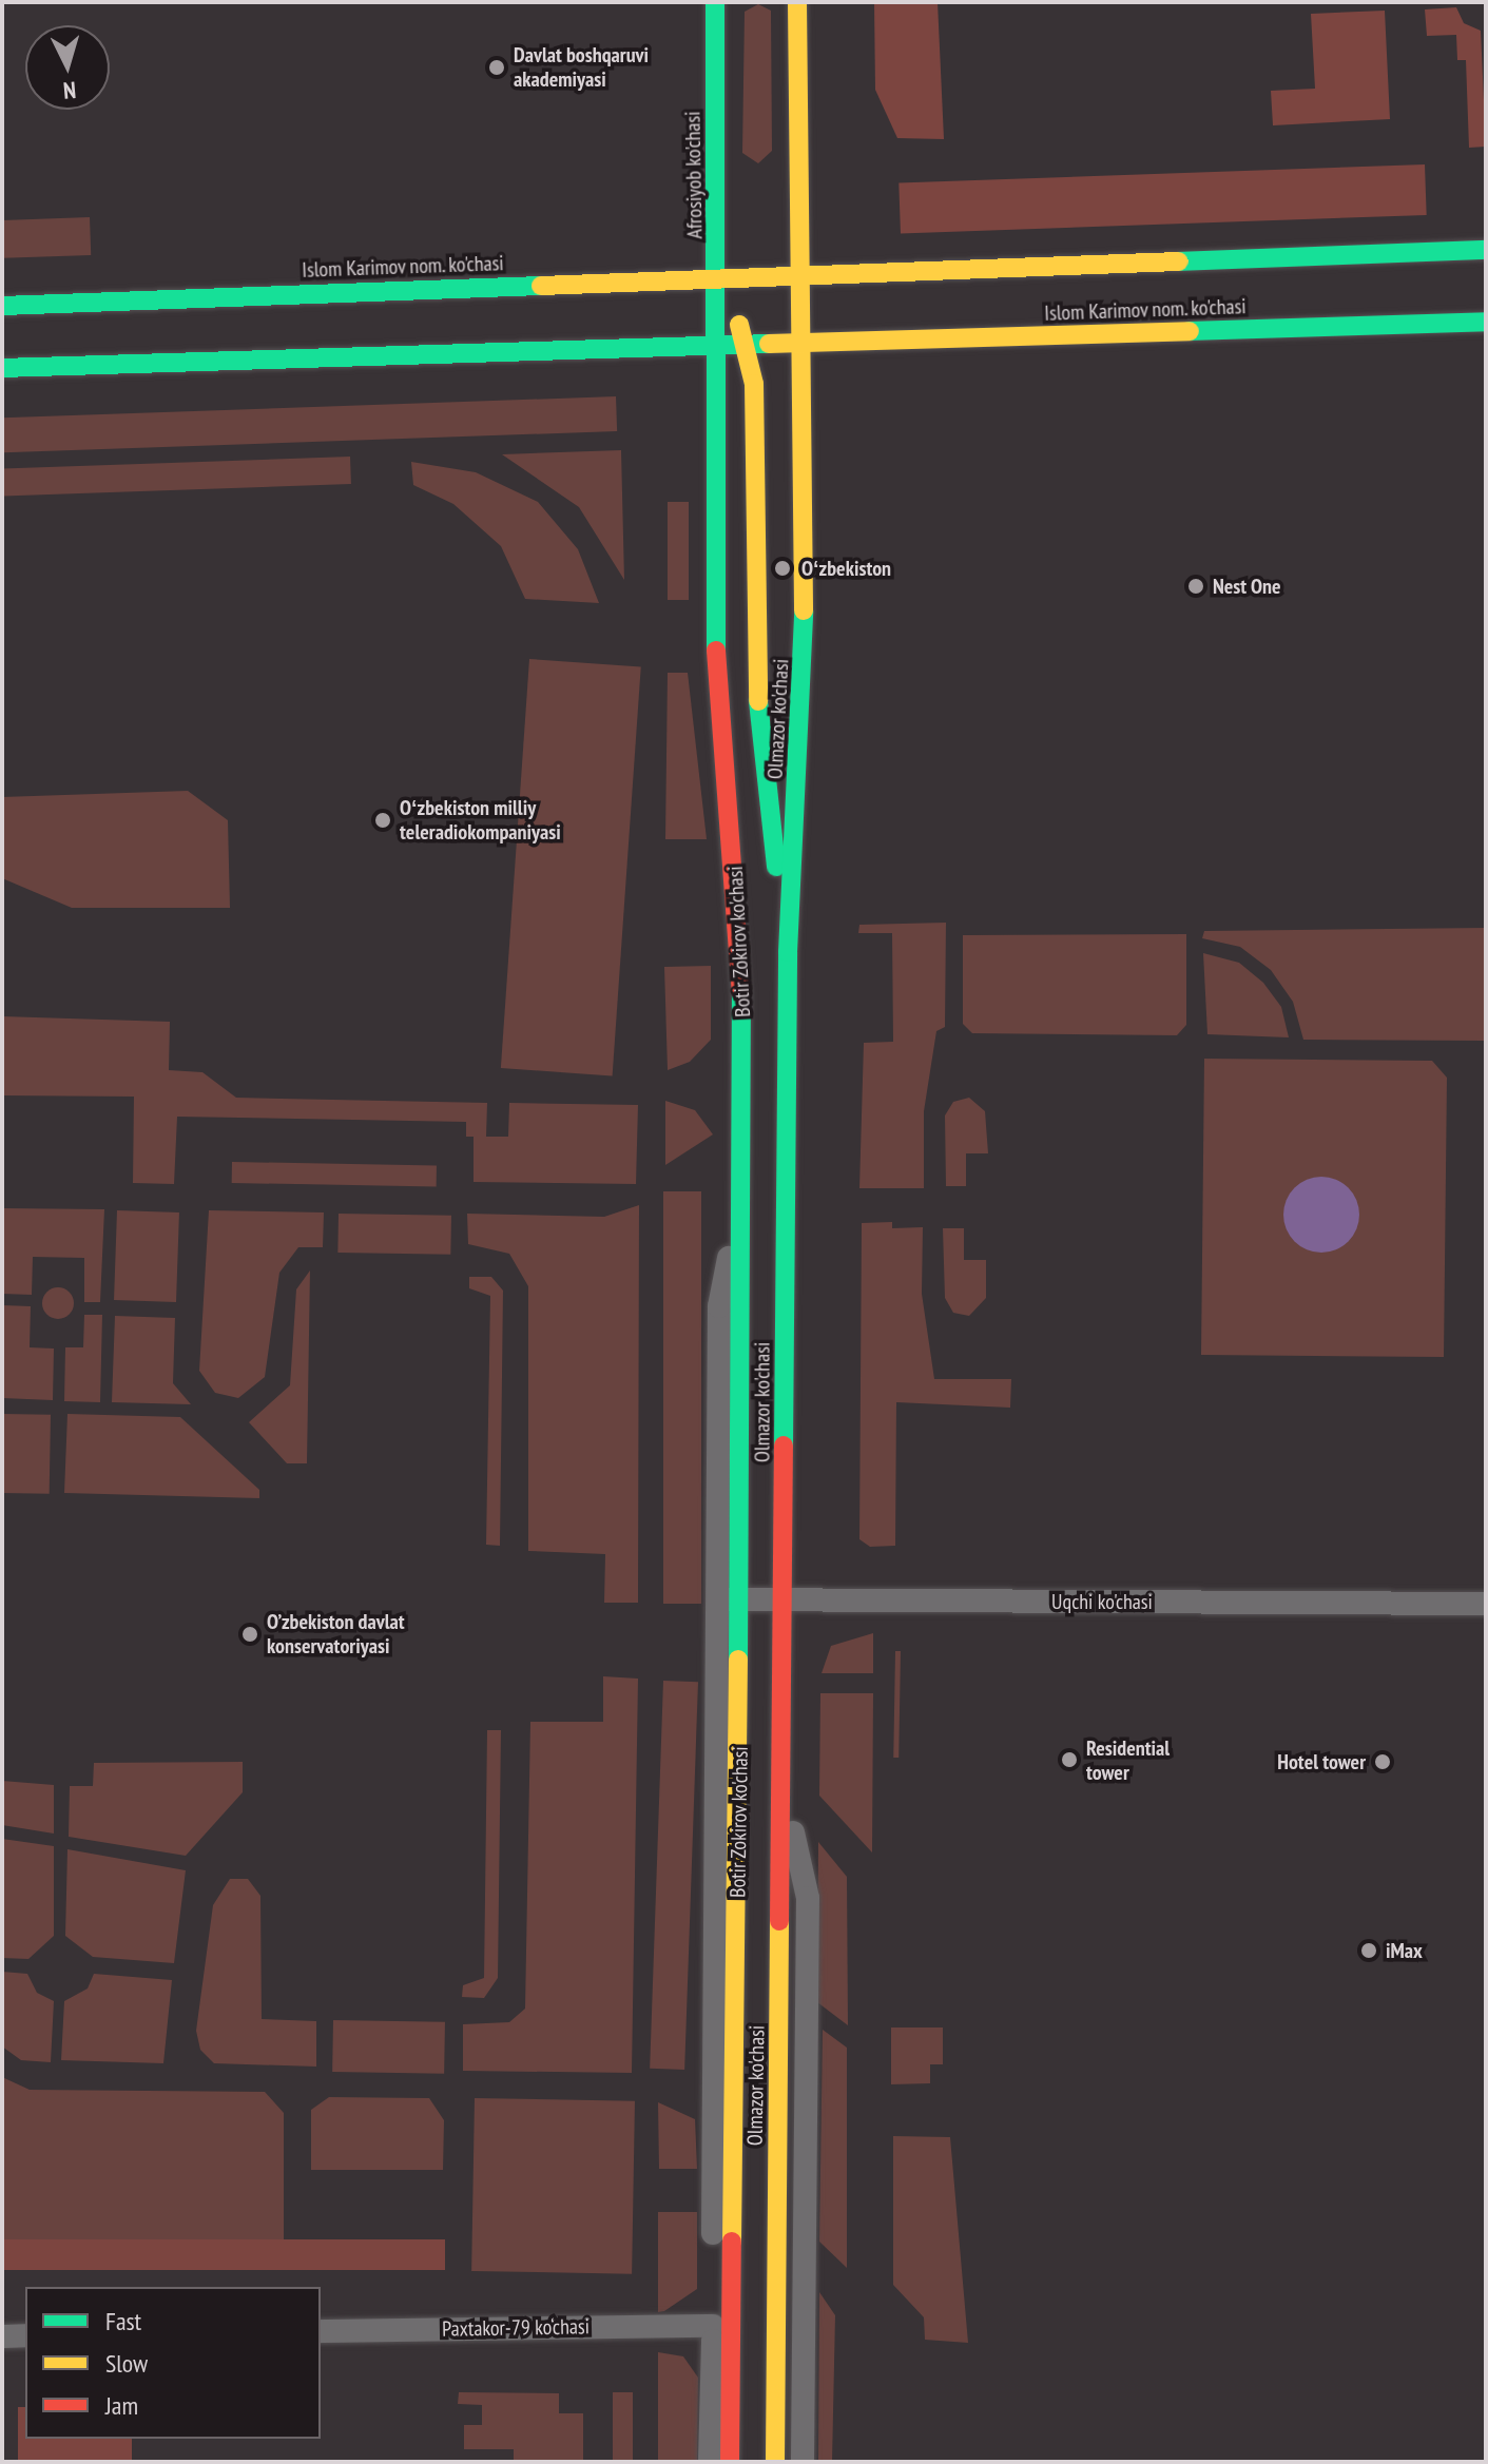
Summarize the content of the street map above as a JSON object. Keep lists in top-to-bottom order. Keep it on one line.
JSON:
{"streets":{"main road":["Afrosiyob ko'chasi","Islom Karimov nom. ko'chasi","Olmazor ko'chasi","Botir Zokirov ko'chasi"],"street":["Uqchi ko'chasi","Paxtakor-79 ko‘chasi"]},"crossings":[["Afrosiyob ko'chasi","Islom Karimov nom. ko'chasi"],["Afrosiyob ko'chasi","Botir Zokirov ko'chasi"],["Islom Karimov nom. ko'chasi","Olmazor ko'chasi"],["Islom Karimov nom. ko'chasi","Botir Zokirov ko'chasi"],["Olmazor ko'chasi","Botir Zokirov ko'chasi"],["Olmazor ko'chasi","Uqchi ko'chasi"],["Botir Zokirov ko'chasi","Uqchi ko'chasi"]],"places":["Davlat boshqaruvi akademiyasi","Oʻzbekiston","Nest One","Oʻzbekiston milliy teleradiokompaniyasi","O’zbekiston davlat konservatoriyasi","Residential tower","Hotel tower","iMax"],"legend":["Fast","Slow","Jam"],"north":"bottom"}
